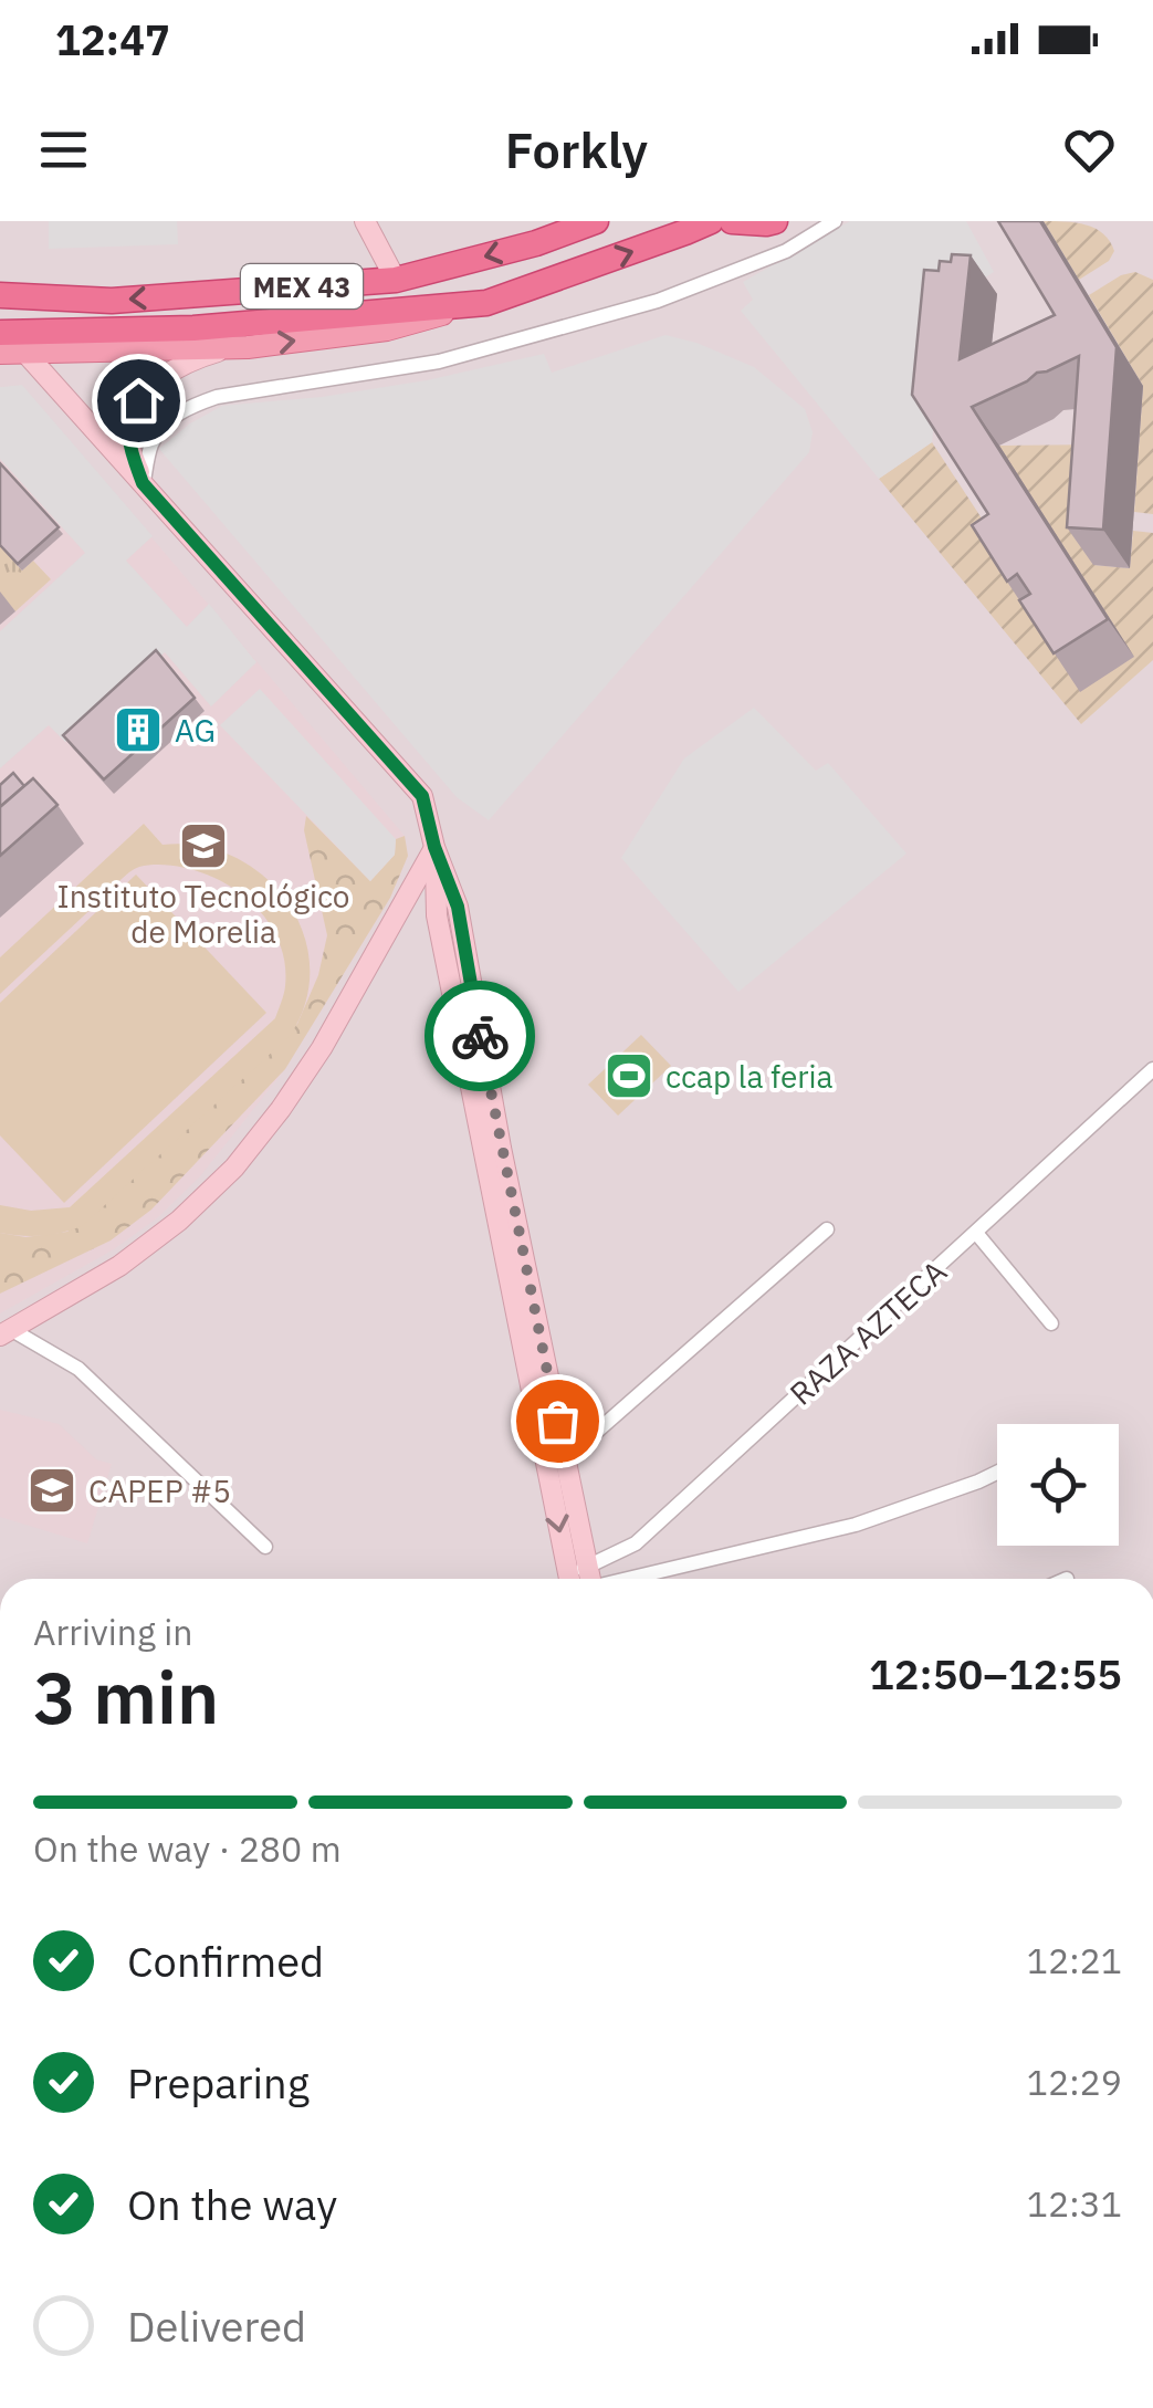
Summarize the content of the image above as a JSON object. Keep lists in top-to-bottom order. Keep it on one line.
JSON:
{"streets":{"highway":["MEX 43"],"street":["RAZA AZTECA"]},"places":{"building":["AG"],"school or university":["Instituto Tecnológico de Morelia","CAPEP #5"],"sports":["ccap la feria"]},"page":{"status":"12:47","header":"Forkly","heading":["3 min","Arriving in","12:50–12:55"],"bar":"On the way · 280 m","list":[["Confirmed","12:21"],["Preparing","12:29"],["On the way","12:31"],"Delivered"]}}
